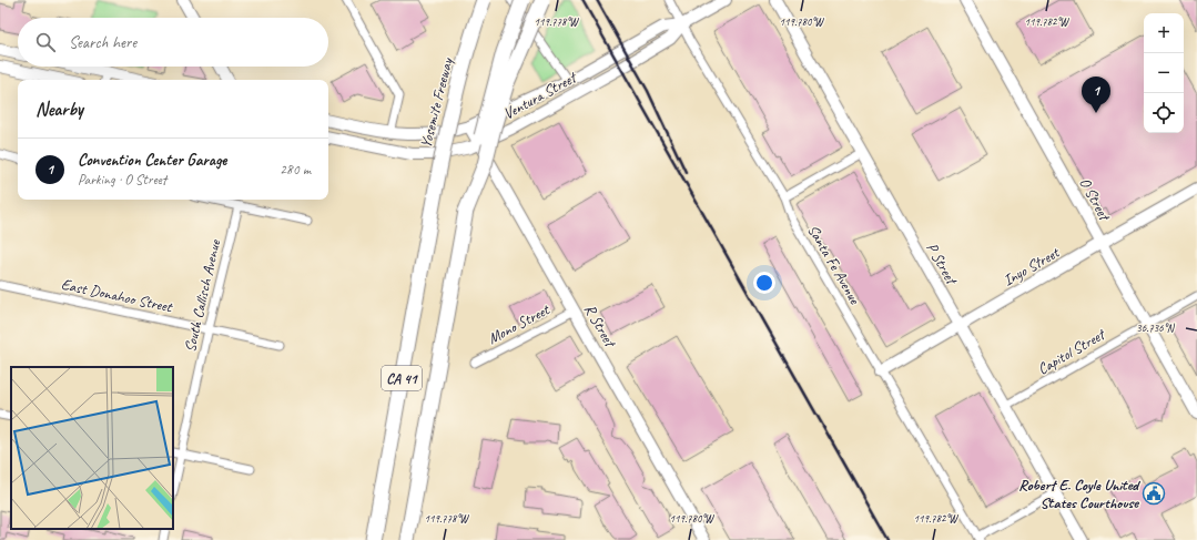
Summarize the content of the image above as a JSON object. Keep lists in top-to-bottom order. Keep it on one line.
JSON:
{"streets":{"highway":["Yosemite Freeway","CA 41"],"main road":["Ventura Street","O Street","P Street","Inyo Street","R Street"],"street":["Santa Fe Avenue","East Donahoo Street","South Callisch Avenue","Mono Street","Capitol Street"]},"crossings":[["Ventura Street","Santa Fe Avenue"],["Ventura Street","R Street"],["O Street","Inyo Street"],["O Street","Capitol Street"],["P Street","Inyo Street"],["P Street","Capitol Street"],["Santa Fe Avenue","Inyo Street"],["East Donahoo Street","South Callisch Avenue"],["Mono Street","R Street"]],"places":{"public building":["Robert E. Coyle United States Courthouse"]},"page":{"map_buttons":["+","−"],"search":"Search here","pins":"1","heading":"Nearby","list":[{"mark":"1","name":"Convention Center Garage","note":"Parking · O Street","value":"280 m"}]},"coordinates":["119.778°W","119.780°W","119.782°W","36.736°N"]}
